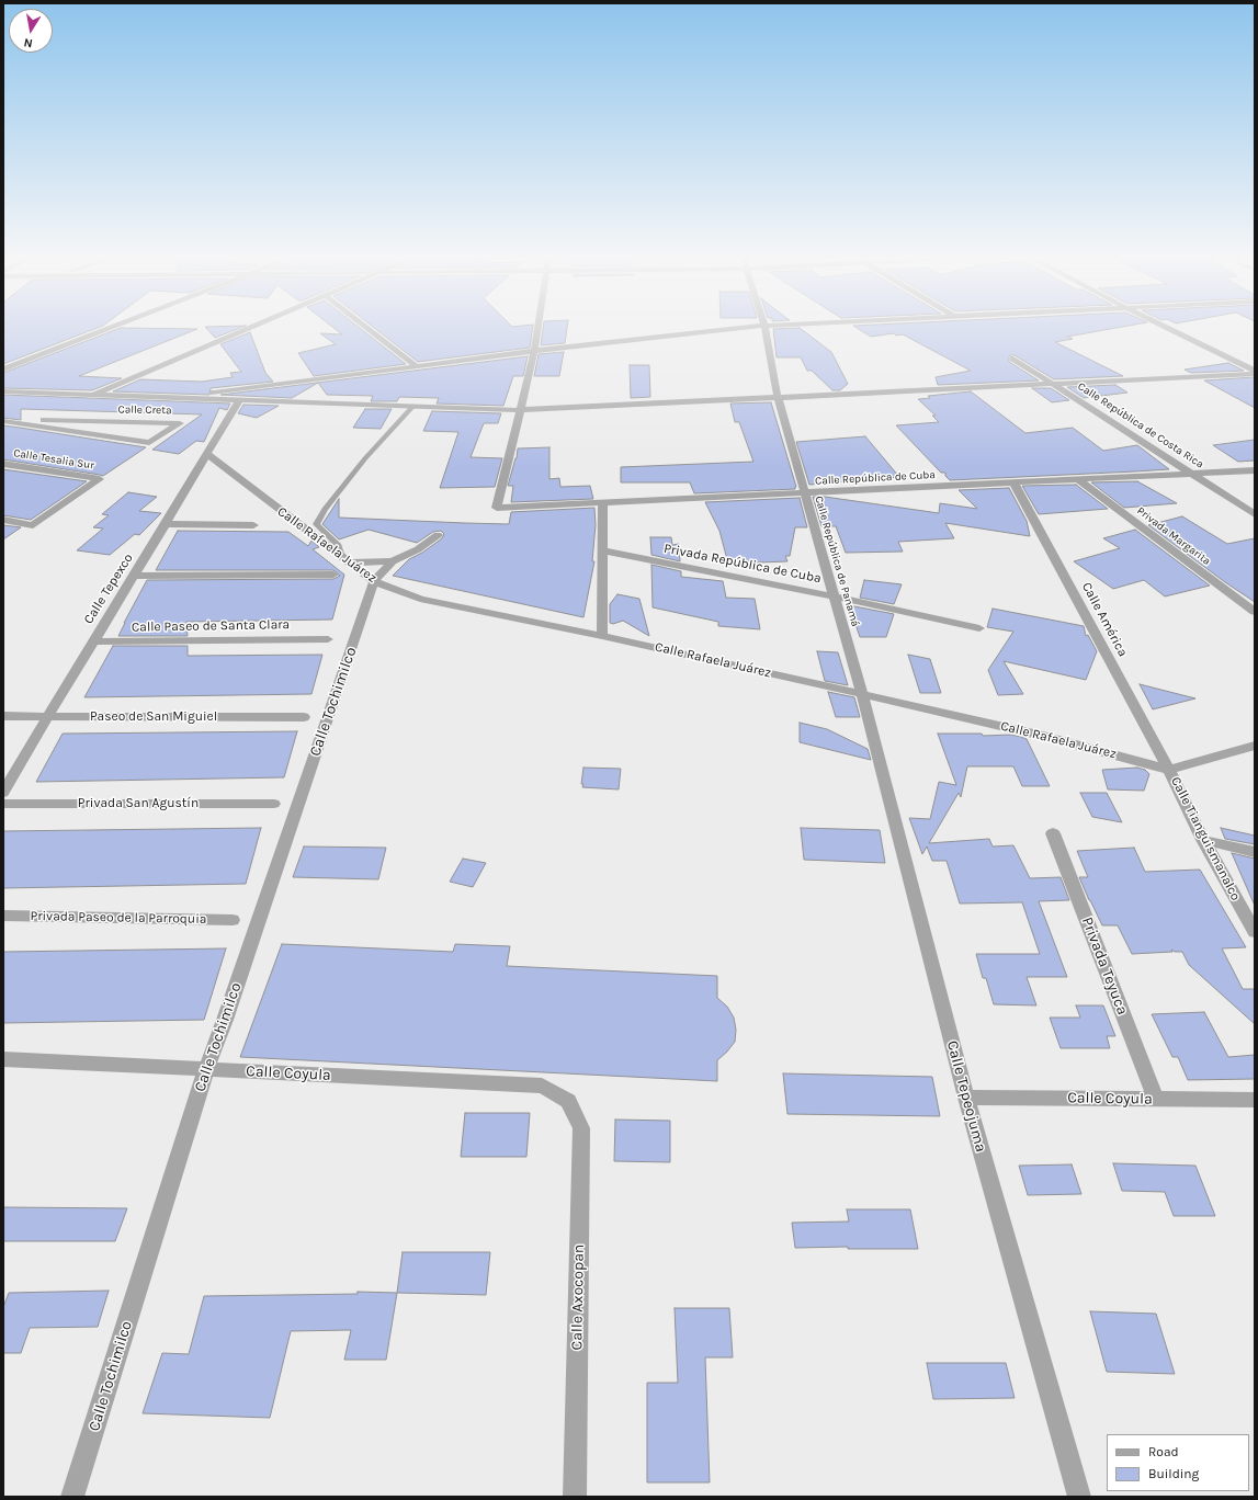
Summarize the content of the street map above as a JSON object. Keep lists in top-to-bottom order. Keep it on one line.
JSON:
{"streets":{"street":["Calle Creta","Calle República de Costa Rica","Calle Tesalia Sur","Calle República de Cuba","Privada Margarita","Calle Rafaela Juárez","Calle República de Panamá","Privada República de Cuba","Calle Tepexco","Calle América","Calle Paseo de Santa Clara","Calle Tochimilco","Paseo de San Miguiel","Privada San Agustín","Calle Tianguismanalco","Privada Paseo de la Parroquia","Privada Teyuca","Calle Coyula","Calle Tepeojuma","Calle Axocopan"]},"crossings":[["Calle República de Costa Rica","Calle República de Cuba"],["Calle República de Cuba","Privada Margarita"],["Calle República de Cuba","Calle República de Panamá"],["Calle República de Cuba","Calle América"],["Calle Rafaela Juárez","Calle República de Panamá"],["Calle Rafaela Juárez","Calle Tepexco"],["Calle Rafaela Juárez","Calle América"],["Calle Rafaela Juárez","Calle Tochimilco"],["Calle Rafaela Juárez","Calle Tianguismanalco"],["Calle Rafaela Juárez","Calle Tepeojuma"],["Calle República de Panamá","Privada República de Cuba"],["Calle República de Panamá","Calle Tepeojuma"],["Calle Tepexco","Calle Paseo de Santa Clara"],["Calle Tepexco","Paseo de San Miguiel"],["Calle América","Calle Tianguismanalco"],["Calle Tochimilco","Calle Coyula"],["Privada Teyuca","Calle Coyula"],["Calle Coyula","Calle Tepeojuma"],["Calle Coyula","Calle Axocopan"]],"legend":["Road","Building"],"north":"bottom"}
